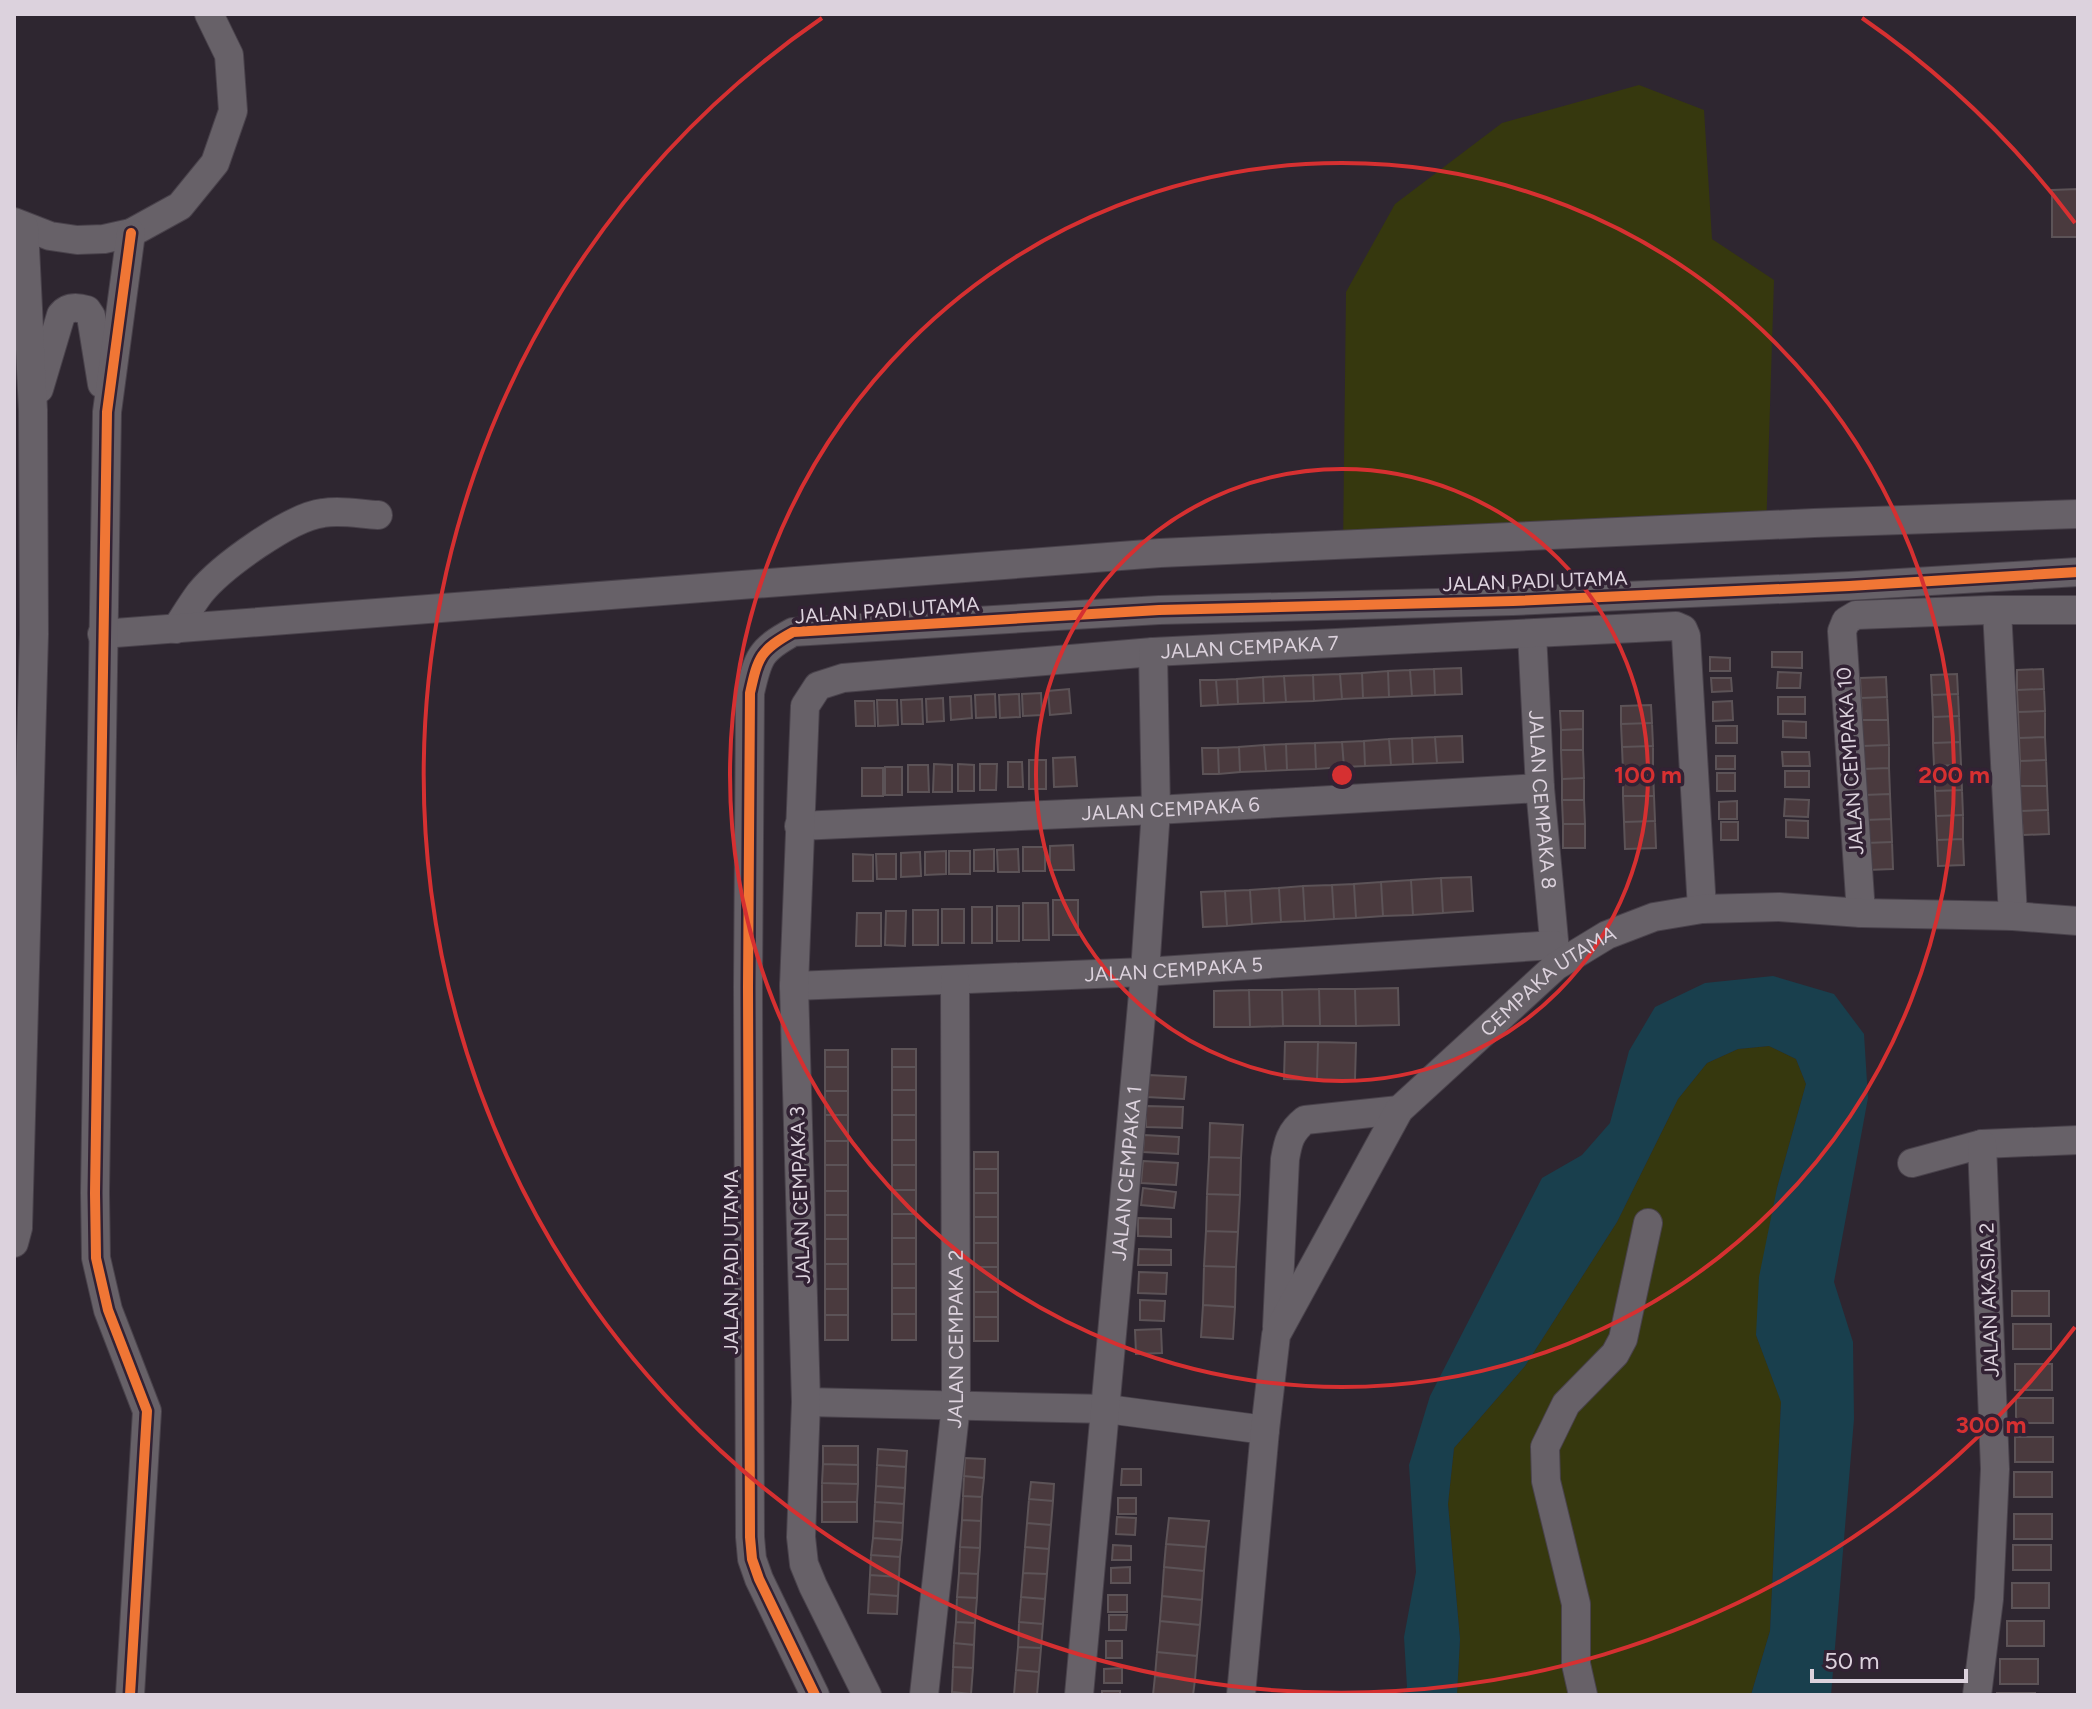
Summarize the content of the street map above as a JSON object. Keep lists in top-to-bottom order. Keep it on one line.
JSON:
{"streets":{"street":["JALAN PADI UTAMA","JALAN CEMPAKA 7","JALAN CEMPAKA 10","JALAN CEMPAKA 8","JALAN CEMPAKA 6","JALAN CEMPAKA 5","CEMPAKA UTAMA","JALAN CEMPAKA 1","JALAN CEMPAKA 3","JALAN AKASIA 2","JALAN CEMPAKA 2"]},"crossings":[["JALAN CEMPAKA 7","JALAN CEMPAKA 8"],["JALAN CEMPAKA 7","CEMPAKA UTAMA"],["JALAN CEMPAKA 7","JALAN CEMPAKA 1"],["JALAN CEMPAKA 7","JALAN CEMPAKA 3"],["JALAN CEMPAKA 10","CEMPAKA UTAMA"],["JALAN CEMPAKA 8","JALAN CEMPAKA 6"],["JALAN CEMPAKA 8","JALAN CEMPAKA 5"],["JALAN CEMPAKA 8","CEMPAKA UTAMA"],["JALAN CEMPAKA 6","JALAN CEMPAKA 1"],["JALAN CEMPAKA 6","JALAN CEMPAKA 3"],["JALAN CEMPAKA 5","CEMPAKA UTAMA"],["JALAN CEMPAKA 5","JALAN CEMPAKA 1"],["JALAN CEMPAKA 5","JALAN CEMPAKA 3"],["JALAN CEMPAKA 5","JALAN CEMPAKA 2"]],"scale_bar":"50 m","rings":["100 m","200 m","300 m"]}
